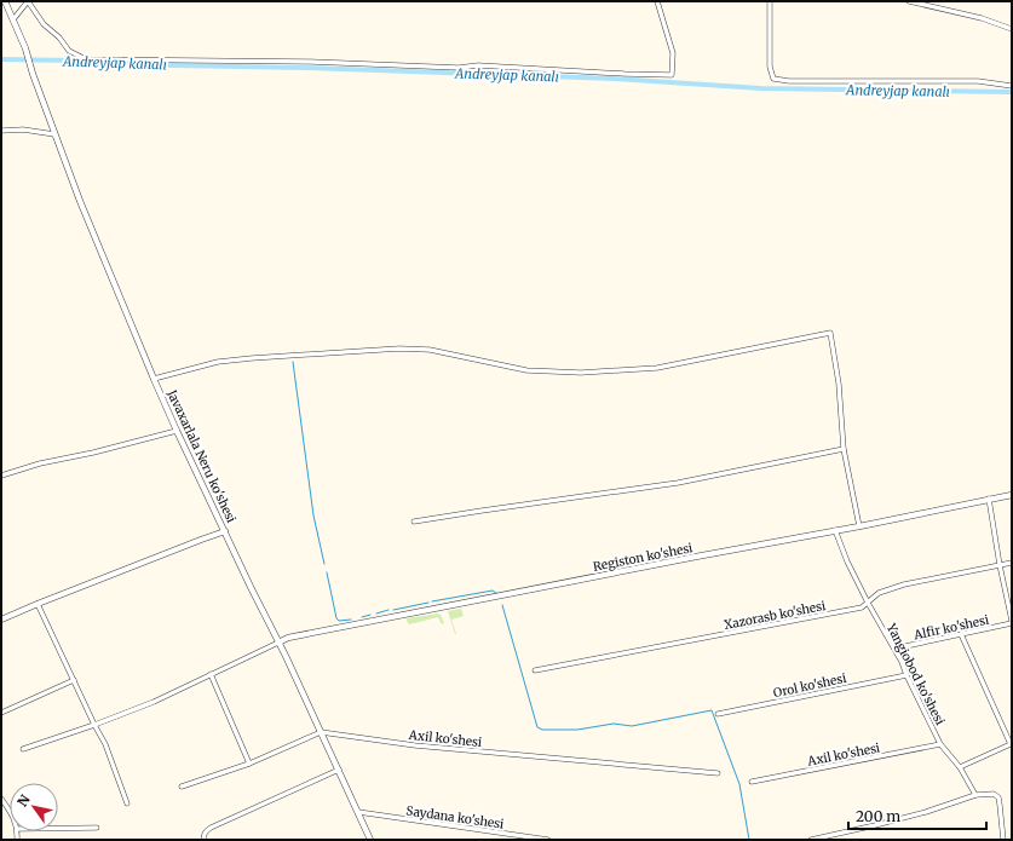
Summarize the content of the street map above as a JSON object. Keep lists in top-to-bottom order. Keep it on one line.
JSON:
{"streets":{"street":["Javaxarlala Neru ko'shesi","Registon ko'shesi","Xazorasb ko'shesi","Alfir ko'shesi","Yangiobod ko'shesi","Orol ko'shesi","Axil ko'shesi","Saydana ko'shesi"]},"crossings":[["Javaxarlala Neru ko'shesi","Registon ko'shesi"],["Javaxarlala Neru ko'shesi","Axil ko'shesi"],["Javaxarlala Neru ko'shesi","Saydana ko'shesi"],["Registon ko'shesi","Yangiobod ko'shesi"],["Xazorasb ko'shesi","Yangiobod ko'shesi"],["Alfir ko'shesi","Yangiobod ko'shesi"],["Yangiobod ko'shesi","Orol ko'shesi"],["Yangiobod ko'shesi","Axil ko'shesi"]],"water":["Andreyjap kanalı"],"scale_bar":"200 m","north":"top left"}
